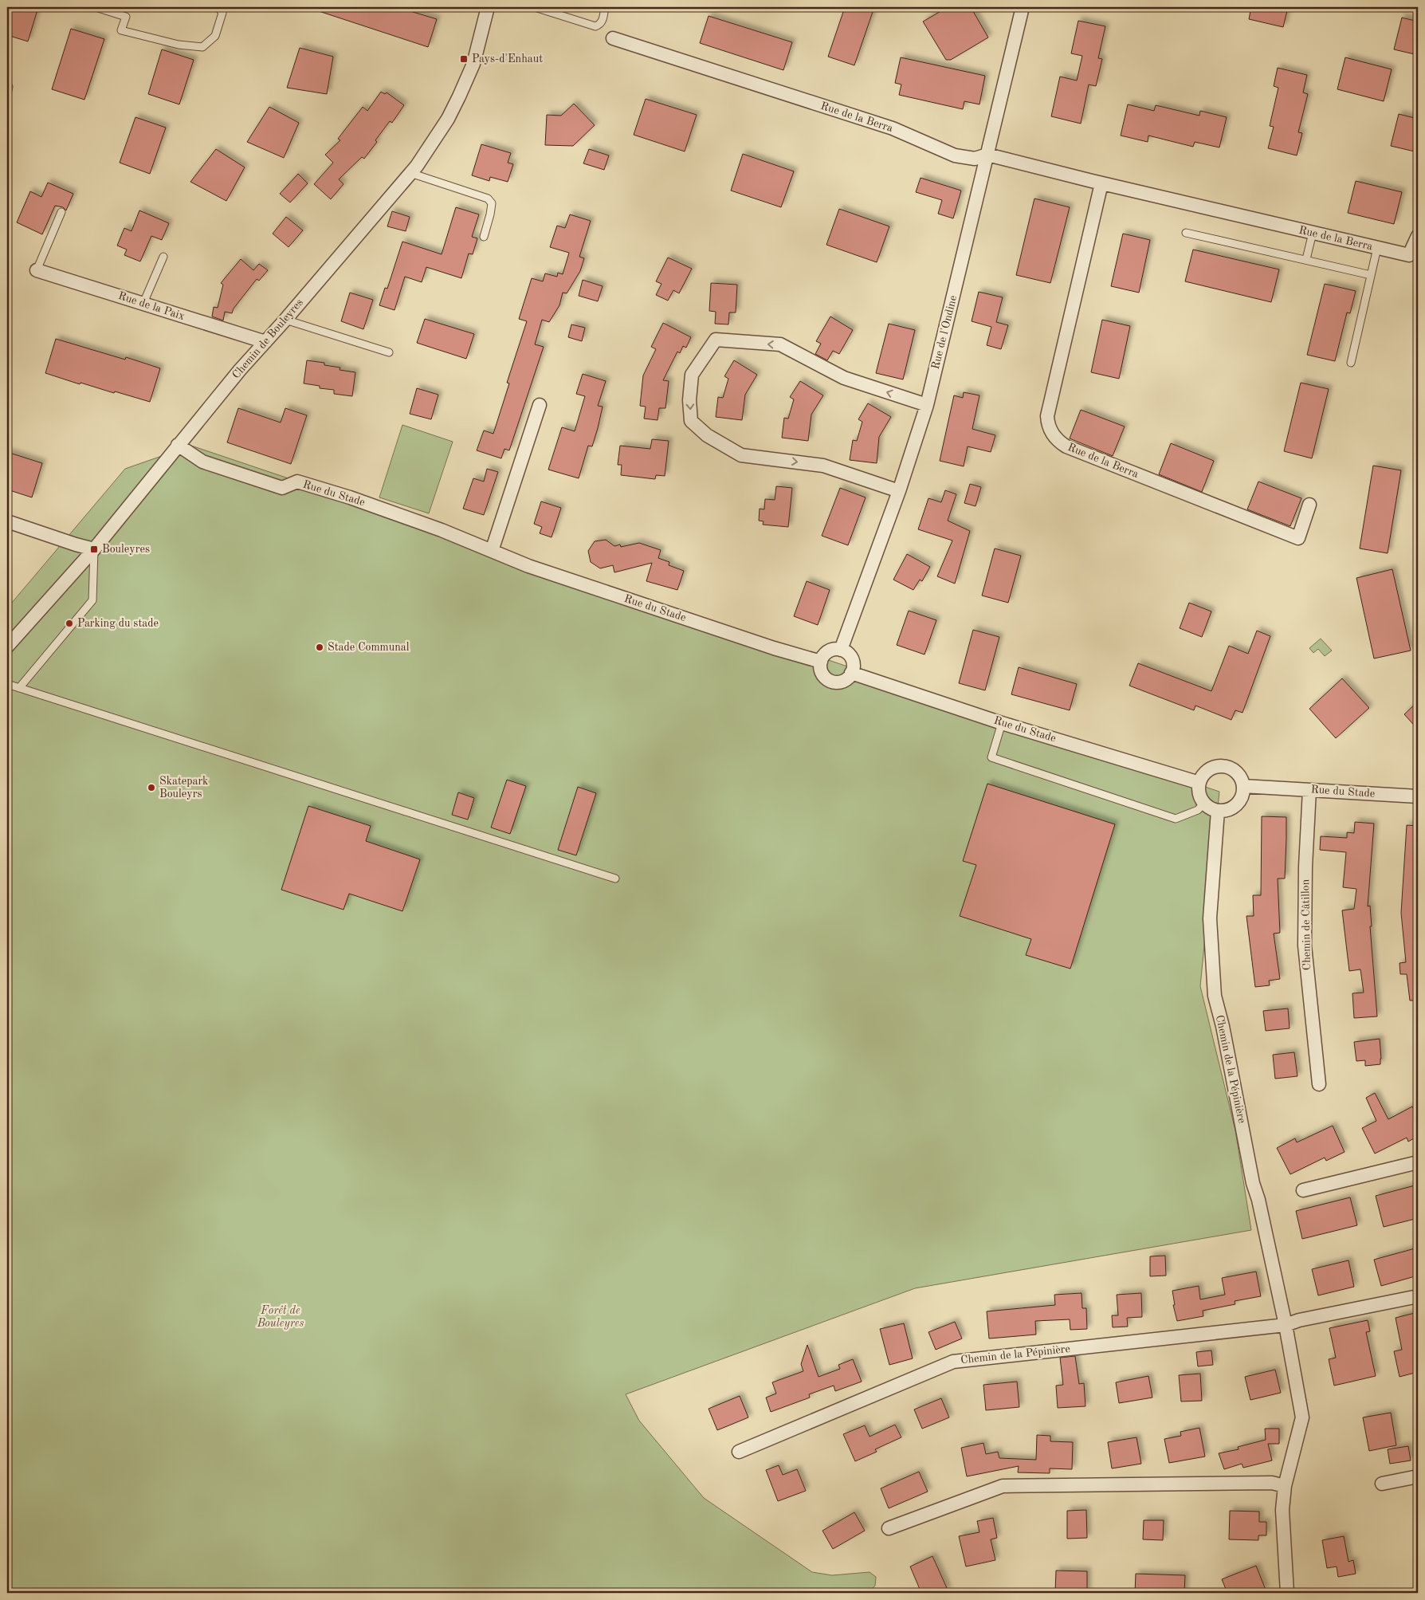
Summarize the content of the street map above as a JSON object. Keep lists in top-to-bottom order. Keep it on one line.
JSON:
{"streets":{"street":["Rue de la Berra","Rue de la Paix","Rue de l'Ondine","Chemin de Bouleyres","Rue du Stade","Chemin de Câtillon","Chemin de la Pépinière"]},"crossings":[["Rue de la Berra","Rue de l'Ondine"],["Rue de la Paix","Chemin de Bouleyres"],["Rue de l'Ondine","Rue du Stade"],["Chemin de Bouleyres","Rue du Stade"],["Rue du Stade","Chemin de Câtillon"],["Rue du Stade","Chemin de la Pépinière"]],"parks":["Forêt de Bouleyres"],"places":{"transit":["Pays-d'Enhaut","Bouleyres"],"other":["Parking du stade","Stade Communal","Skatepark Bouleyrs"]}}
